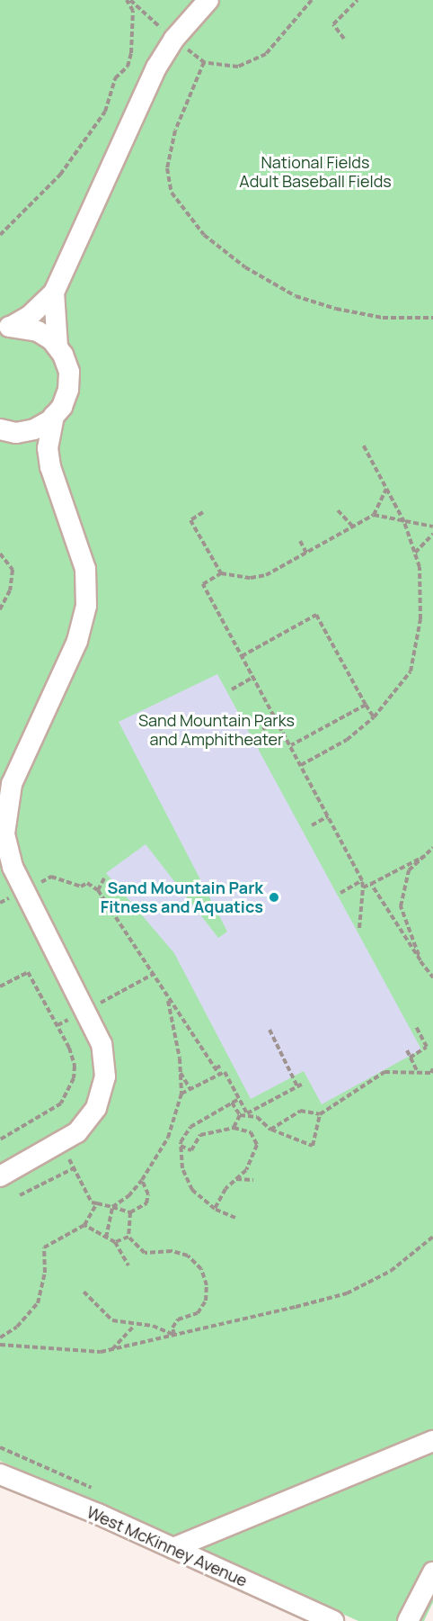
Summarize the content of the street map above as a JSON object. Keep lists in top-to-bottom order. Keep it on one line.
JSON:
{"streets":{"street":["West McKinney Avenue"]},"parks":["National Fields Adult Baseball Fields","Sand Mountain Parks and Amphitheater"],"places":["Sand Mountain Park Fitness and Aquatics"]}
